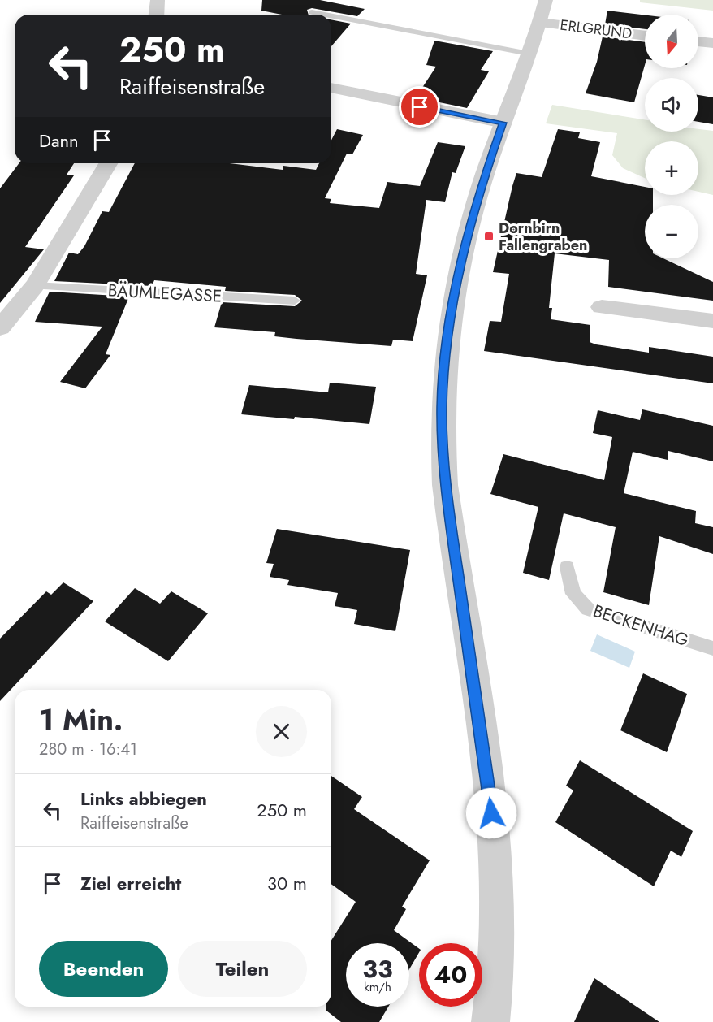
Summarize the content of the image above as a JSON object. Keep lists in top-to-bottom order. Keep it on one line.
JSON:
{"streets":{"street":["ERLGRUND"],"lane":["BÄUMLEGASSE","BECKENHAG"]},"places":{"transit":["Dornbirn Fallengraben"]},"north":"bottom","page":{"map_buttons":["+","−"],"turn":["250 m","Raiffeisenstraße"],"then":"Dann","heading":["1 Min.","280 m · 16:41"],"list":[{"name":"Links abbiegen","note":"Raiffeisenstraße","value":"250 m"},{"name":"Ziel erreicht","value":"30 m"}],"buttons":["Beenden","Teilen"],"speed":"33 km/h","limit":"40"}}
